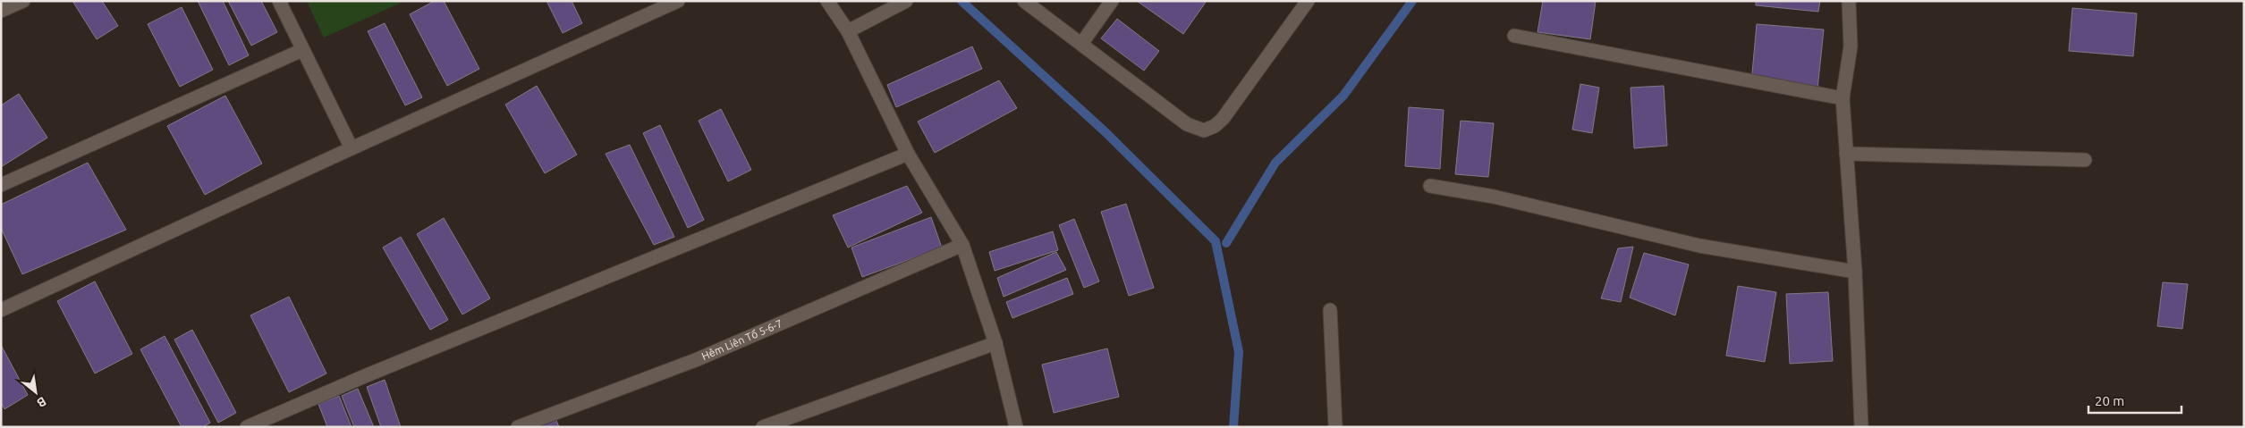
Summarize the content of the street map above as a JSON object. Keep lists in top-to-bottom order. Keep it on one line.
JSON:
{"streets":{"street":["Hẻm Liên Tổ 5-6-7"]},"scale_bar":"20 m","north":"bottom right"}
